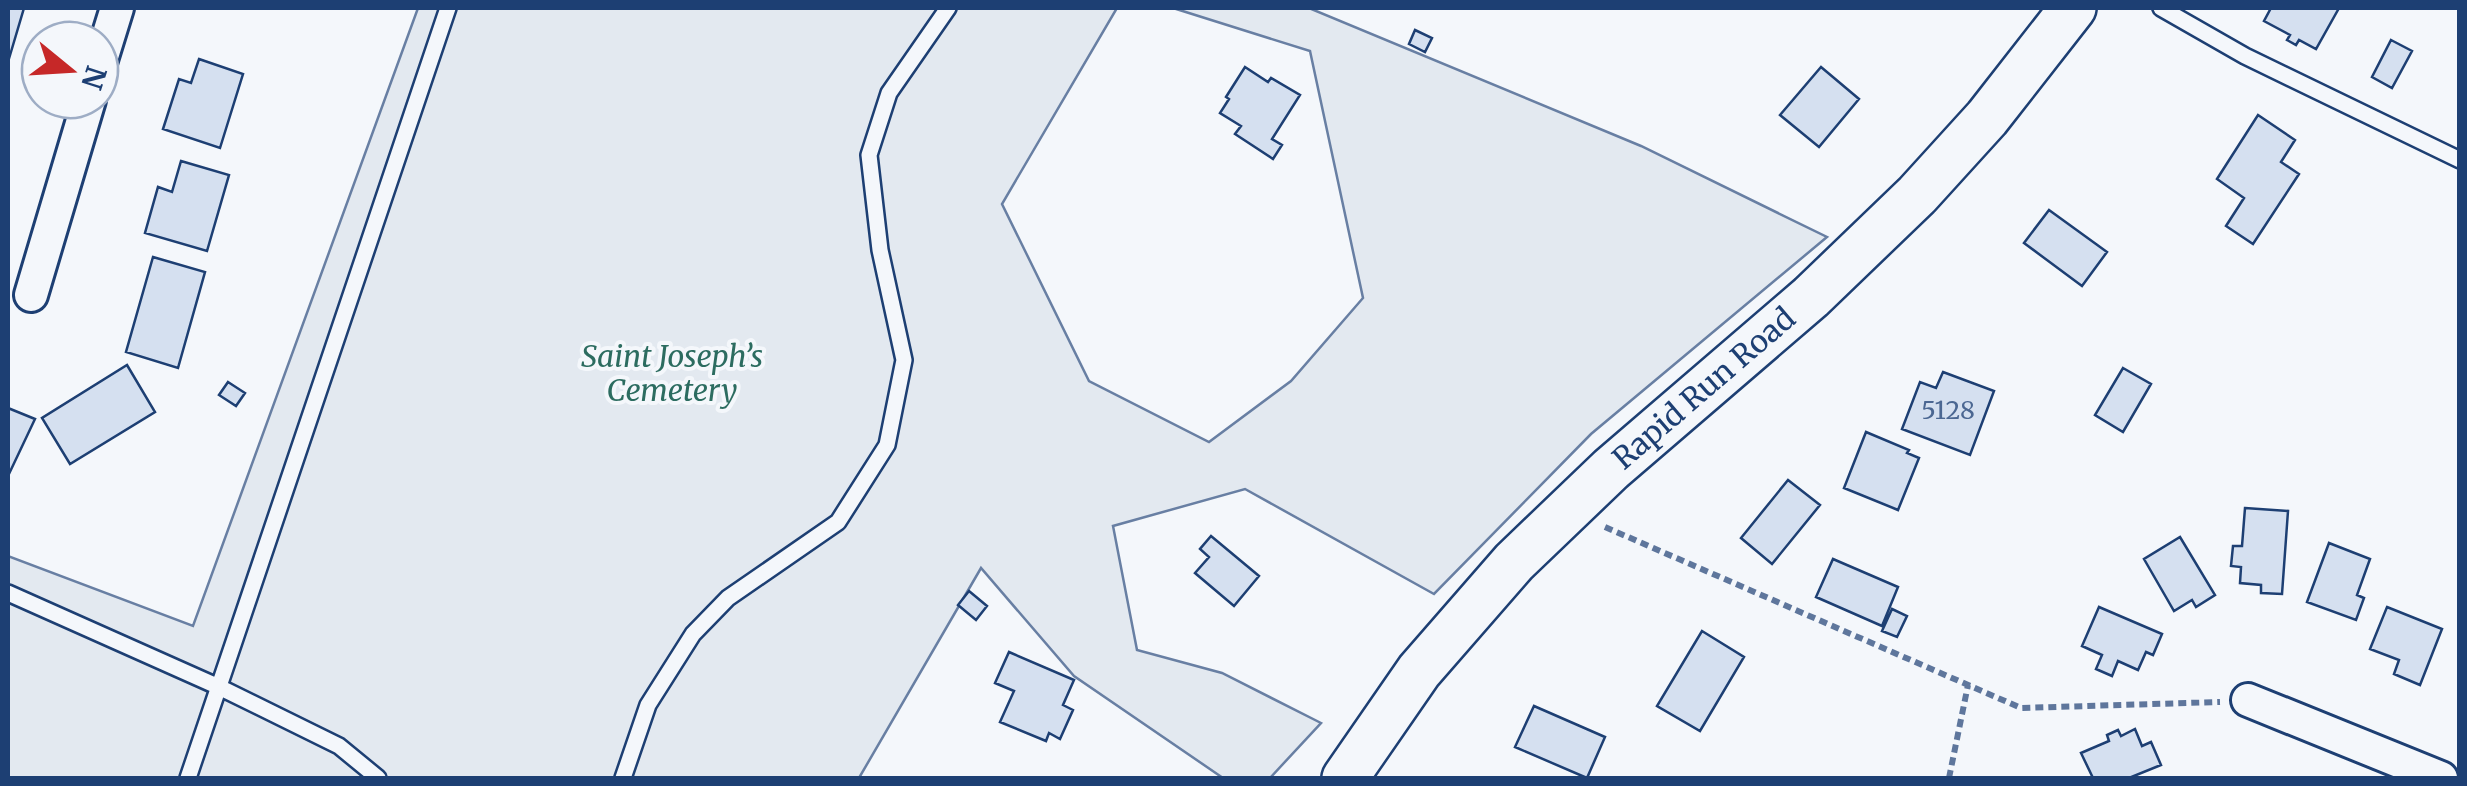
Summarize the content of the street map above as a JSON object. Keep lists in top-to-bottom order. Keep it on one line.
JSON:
{"streets":{"street":["Rapid Run Road"]},"parks":["Saint Joseph’s Cemetery"],"house_numbers":["5128"],"north":"right"}
